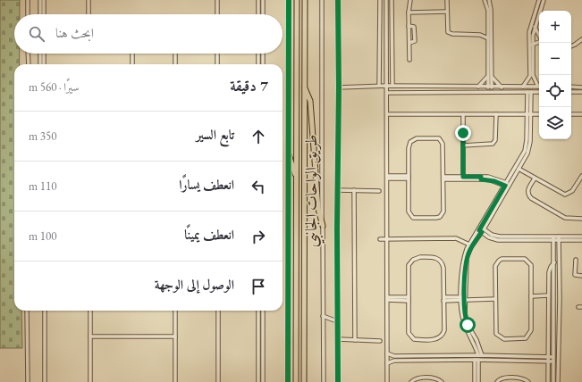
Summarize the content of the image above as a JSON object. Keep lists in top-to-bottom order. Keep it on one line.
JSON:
{"streets":{"street":["طريق الواحات الجانبي"]},"page":{"map_buttons":["+","−"],"search":"ابحث هنا","heading":["7 دقيقة","سيرًا · 560 m"],"list":[["تابع السير","350 m"],["انعطف يسارًا","110 m"],["انعطف يمينًا","100 m"],"الوصول إلى الوجهة"]}}
